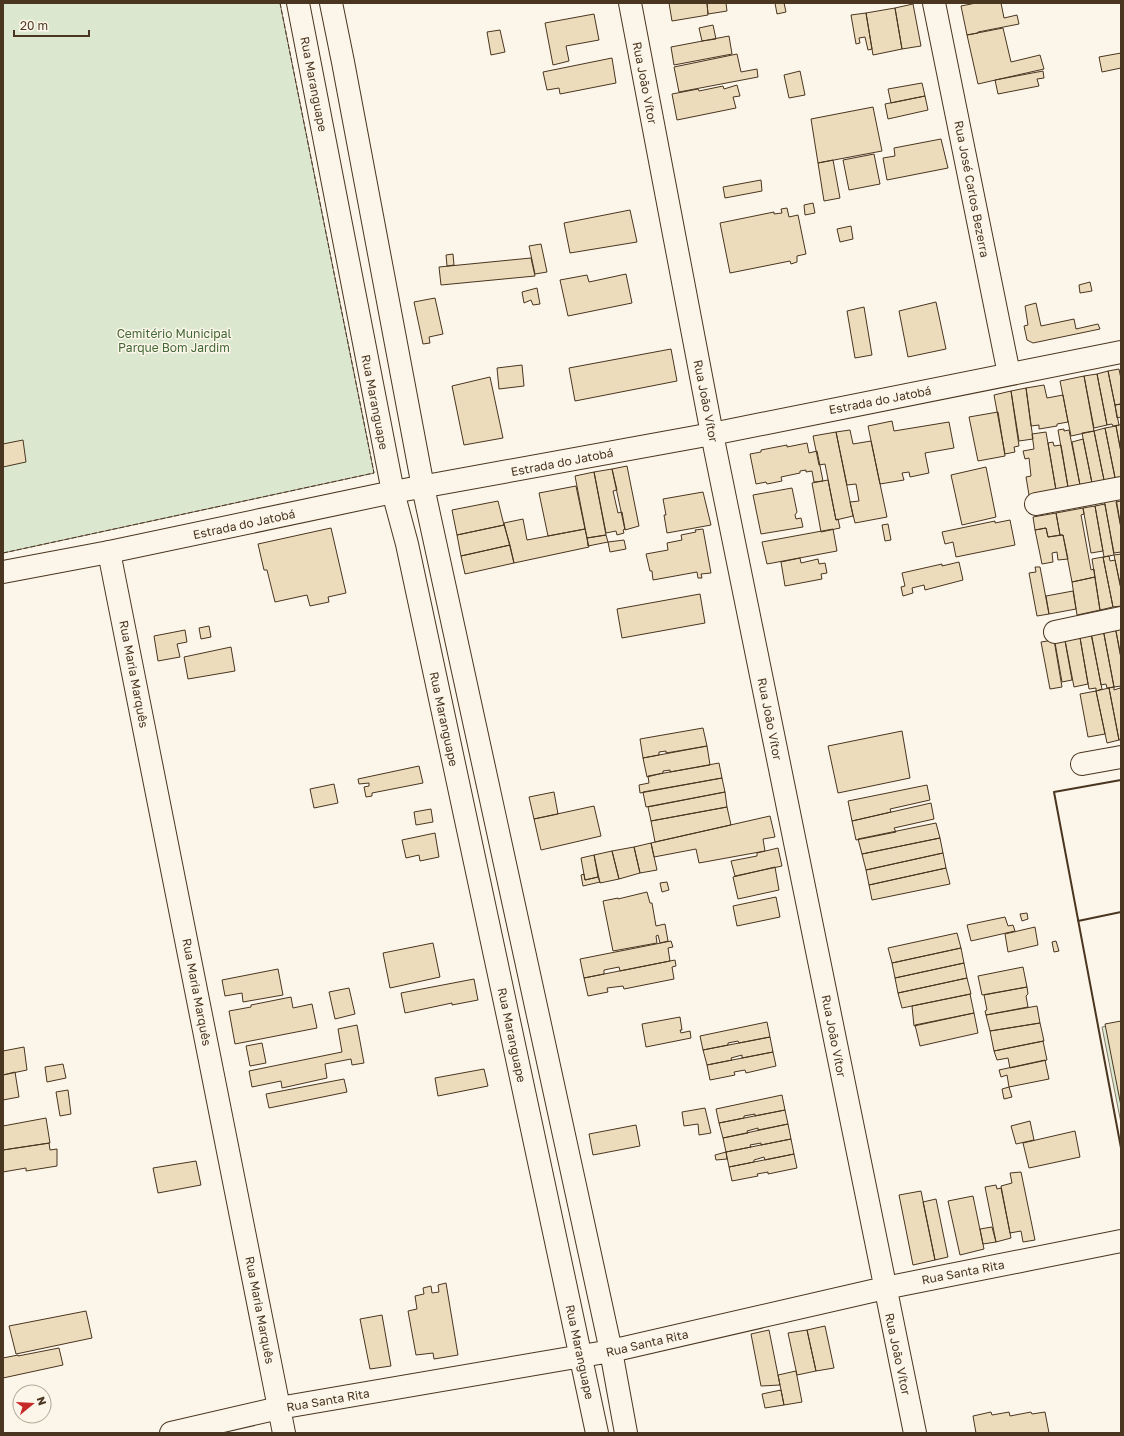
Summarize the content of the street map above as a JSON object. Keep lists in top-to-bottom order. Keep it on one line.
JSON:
{"streets":{"street":["Rua João Vítor","Rua Maranguape","Rua José Carlos Bezerra","Estrada do Jatobá","Rua Maria Marquês","Rua Santa Rita"]},"crossings":[["Rua João Vítor","Estrada do Jatobá"],["Rua João Vítor","Rua Santa Rita"],["Rua Maranguape","Estrada do Jatobá"],["Rua Maranguape","Rua Santa Rita"],["Rua José Carlos Bezerra","Estrada do Jatobá"],["Estrada do Jatobá","Rua Maria Marquês"],["Rua Maria Marquês","Rua Santa Rita"]],"parks":["Cemitério Municipal Parque Bom Jardim"],"scale_bar":"20 m","north":"right"}
